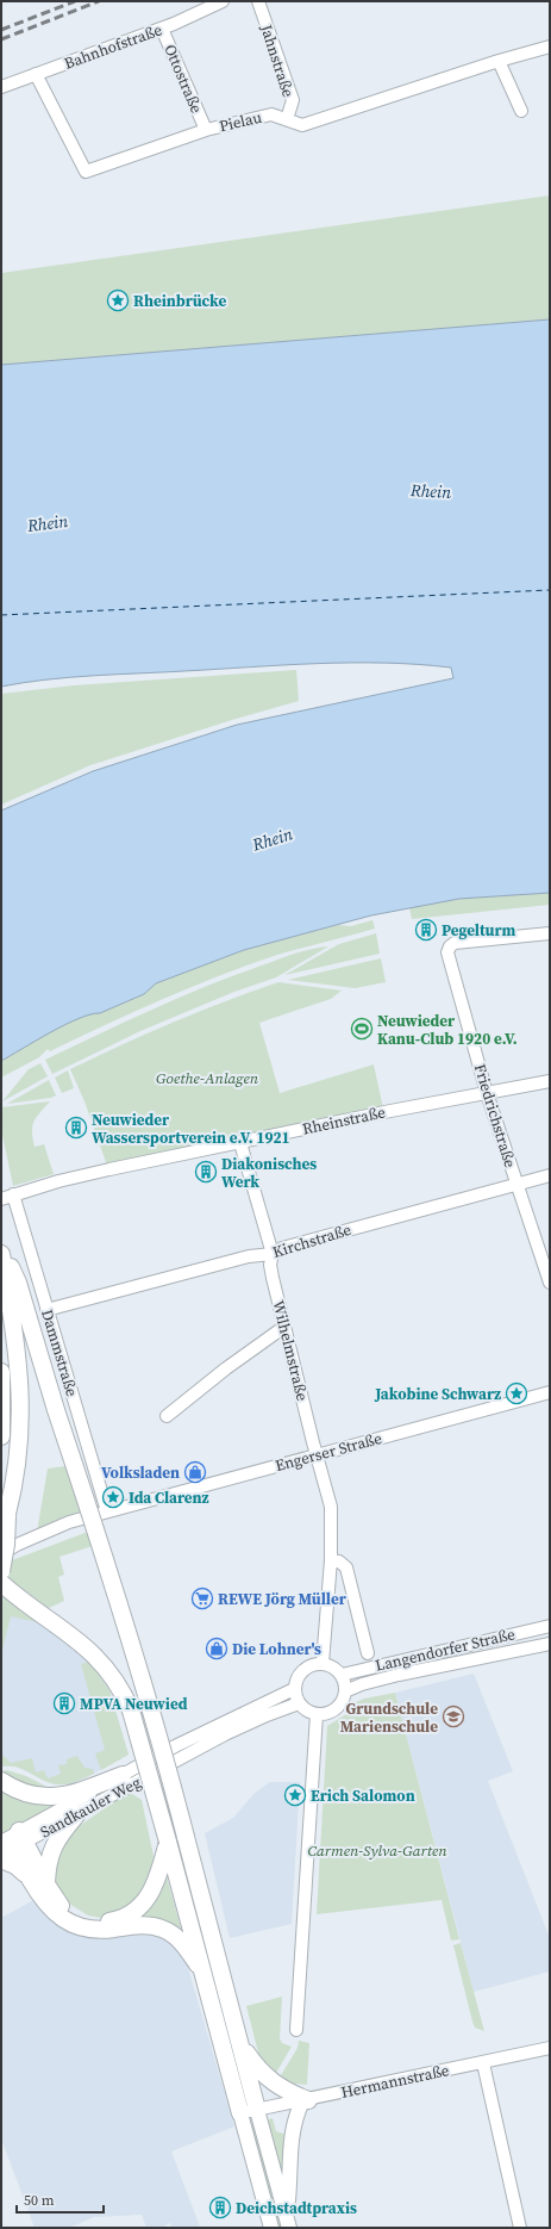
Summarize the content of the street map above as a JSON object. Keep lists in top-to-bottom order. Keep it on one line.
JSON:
{"streets":{"street":["Bahnhofstraße","Jahnstraße","Ottostraße","Pielau","Friedrichstraße","Rheinstraße","Kirchstraße","Wilhelmstraße","Dammstraße","Engerser Straße","Langendorfer Straße","Sandkauler Weg","Hermannstraße"]},"crossings":[["Bahnhofstraße","Ottostraße"],["Bahnhofstraße","Pielau"],["Jahnstraße","Pielau"],["Ottostraße","Pielau"],["Friedrichstraße","Rheinstraße"],["Friedrichstraße","Kirchstraße"],["Rheinstraße","Wilhelmstraße"],["Rheinstraße","Dammstraße"],["Kirchstraße","Wilhelmstraße"],["Kirchstraße","Dammstraße"],["Wilhelmstraße","Engerser Straße"],["Wilhelmstraße","Langendorfer Straße"],["Wilhelmstraße","Sandkauler Weg"],["Dammstraße","Engerser Straße"],["Langendorfer Straße","Sandkauler Weg"]],"water":["Rhein"],"parks":["Goethe-Anlagen","Carmen-Sylva-Garten"],"places":{"place":["Rheinbrücke","Jakobine Schwarz","Ida Clarenz","Erich Salomon"],"building":["Pegelturm","Neuwieder Wassersportverein e.V. 1921","Diakonisches Werk","MPVA Neuwied","Deichstadtpraxis"],"sports":["Neuwieder Kanu-Club 1920 e.V."],"shop":["Volksladen","Die Lohner's"],"supermarket":["REWE Jörg Müller"],"school or university":["Grundschule Marienschule"]},"scale_bar":"50 m"}
